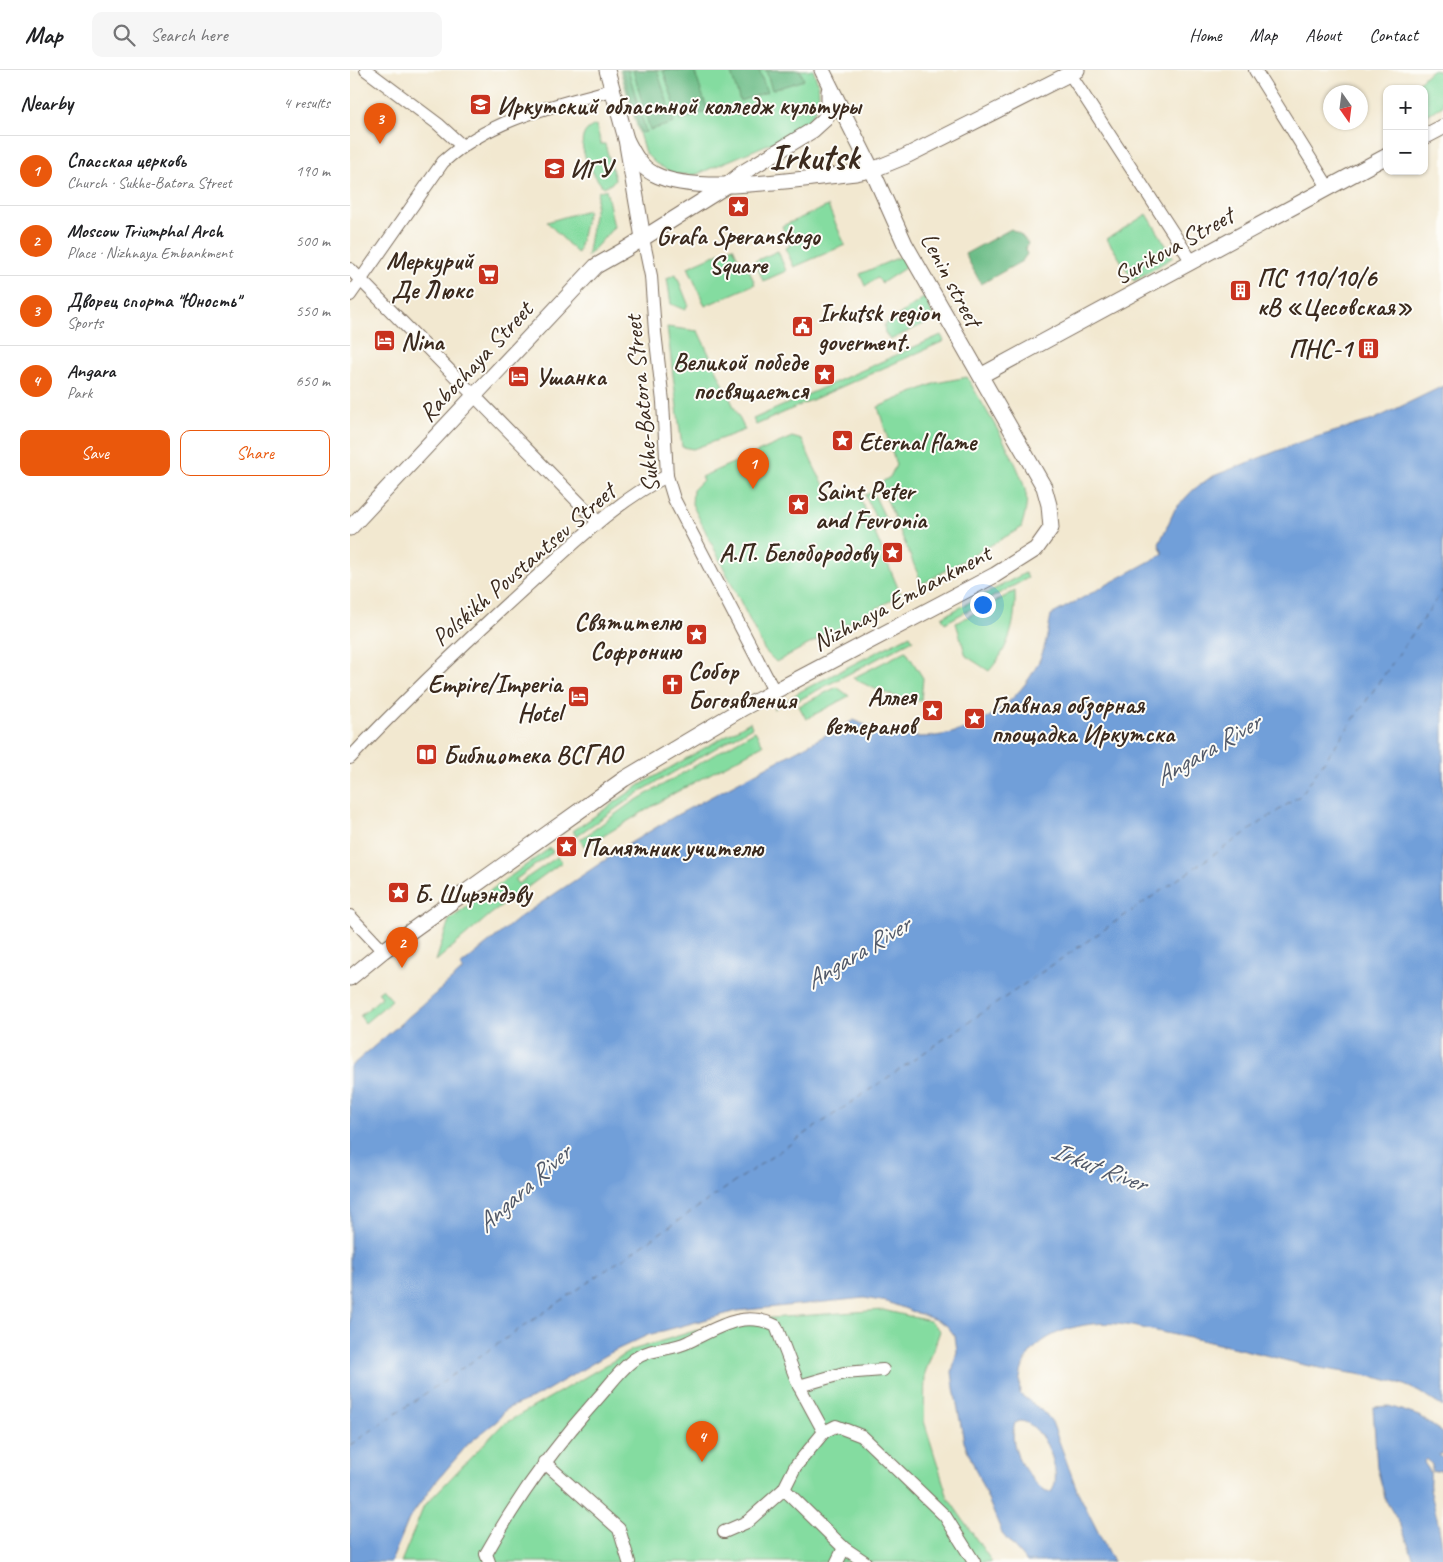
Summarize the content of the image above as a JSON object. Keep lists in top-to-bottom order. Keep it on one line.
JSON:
{"streets":{"main road":["Surikova Street","Lenin street","Rabochaya Street","Nizhnaya Embankment"],"street":["Sukhe-Batora Street","Polskikh Povstantsev Street"]},"crossings":[["Surikova Street","Lenin street"],["Lenin street","Rabochaya Street"],["Lenin street","Nizhnaya Embankment"],["Rabochaya Street","Sukhe-Batora Street"],["Sukhe-Batora Street","Polskikh Povstantsev Street"],["Sukhe-Batora Street","Nizhnaya Embankment"]],"districts":["Irkutsk"],"water":["Angara River","Irkut River"],"places":{"school or university":["Иркутский областной колледж культуры","ИГУ"],"place":["Grafa Speranskogo Square","Великой победе посвящается","Eternal flame","Saint Peter and Fevronia","А.П. Белобородову","Святителю Софронию","Аллея ветеранов","Главная обзорная площадка Иркутска","Памятник учителю","Б. Ширэндэву"],"supermarket":["Меркурий Де Люкс"],"building":["ПС 110/10/6 кВ «Цесовская»","ПНС-1"],"public building":["Irkutsk region goverment."],"hotel":["Nina","Ушанка","Empire/Imperia Hotel"],"church":["Собор Богоявления"],"library":["Библиотека ВСГАО"]},"north":"bottom","page":{"header":"Map","search":"Search here","nav":["Home","Map","About","Contact"],"heading":["Nearby","4 results"],"map_buttons":["+","−"],"pins":["3","1","2","4"],"list":[{"mark":"1","name":"Спасская церковь","note":"Church · Sukhe-Batora Street","value":"190 m"},{"mark":"2","name":"Moscow Triumphal Arch","note":"Place · Nizhnaya Embankment","value":"500 m"},{"mark":"3","name":"Дворец спорта \"Юность\"","note":"Sports","value":"550 m"},{"mark":"4","name":"Angara","note":"Park","value":"650 m"}],"buttons":["Save","Share"]}}
